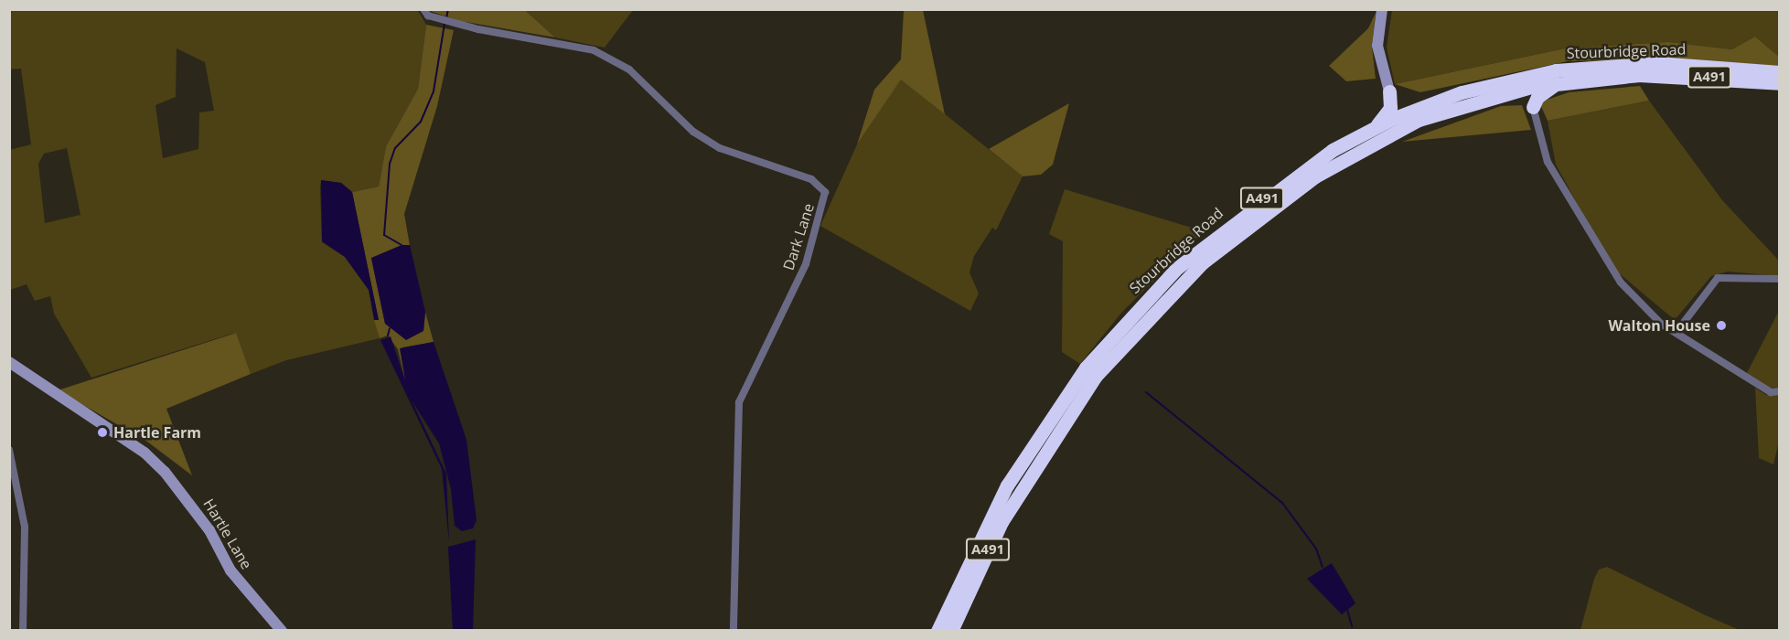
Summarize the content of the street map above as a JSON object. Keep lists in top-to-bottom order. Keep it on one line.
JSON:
{"streets":{"highway":["Stourbridge Road","A491"],"main road":["Hartle Lane"],"street":["Dark Lane"]},"places":["Walton House","Hartle Farm"]}
